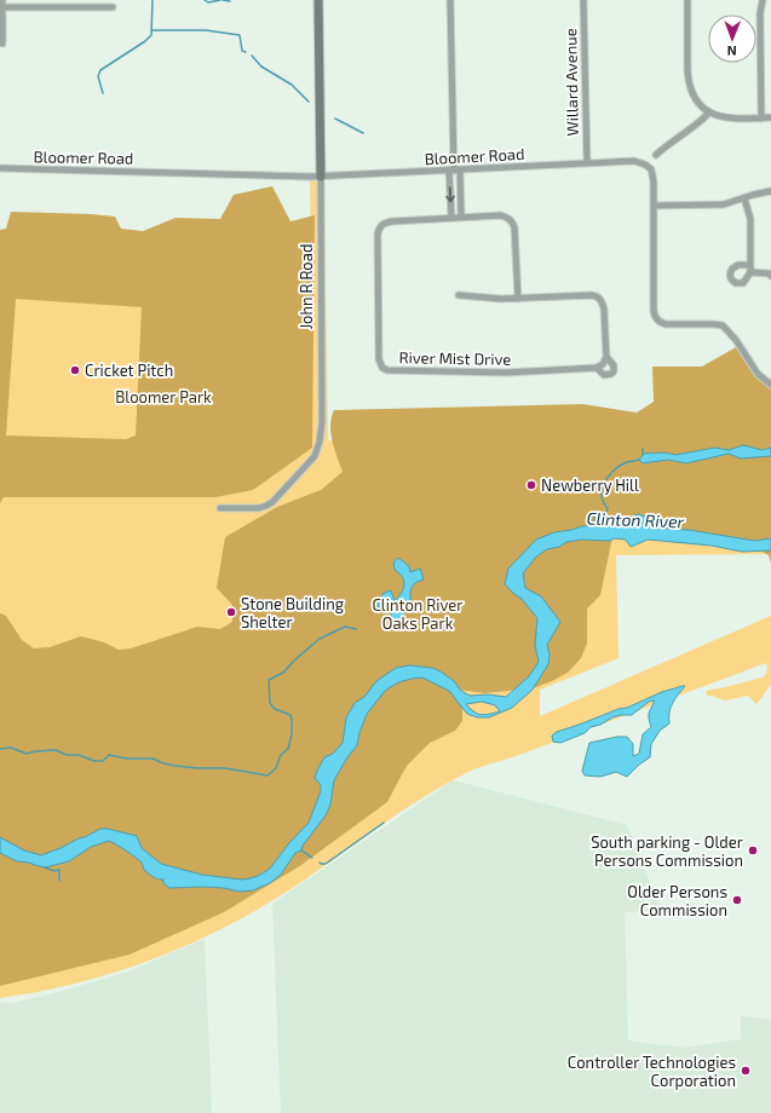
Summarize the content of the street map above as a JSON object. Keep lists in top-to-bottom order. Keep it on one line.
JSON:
{"streets":{"street":["Willard Avenue","Bloomer Road","John R Road","River Mist Drive"]},"crossings":[["Willard Avenue","Bloomer Road"],["Bloomer Road","John R Road"]],"water":["Clinton River"],"parks":["Bloomer Park","Clinton River Oaks Park"],"places":["Cricket Pitch","Newberry Hill","Stone Building Shelter","South parking - Older Persons Commission","Older Persons Commission","Controller Technologies Corporation"],"north":"bottom"}
